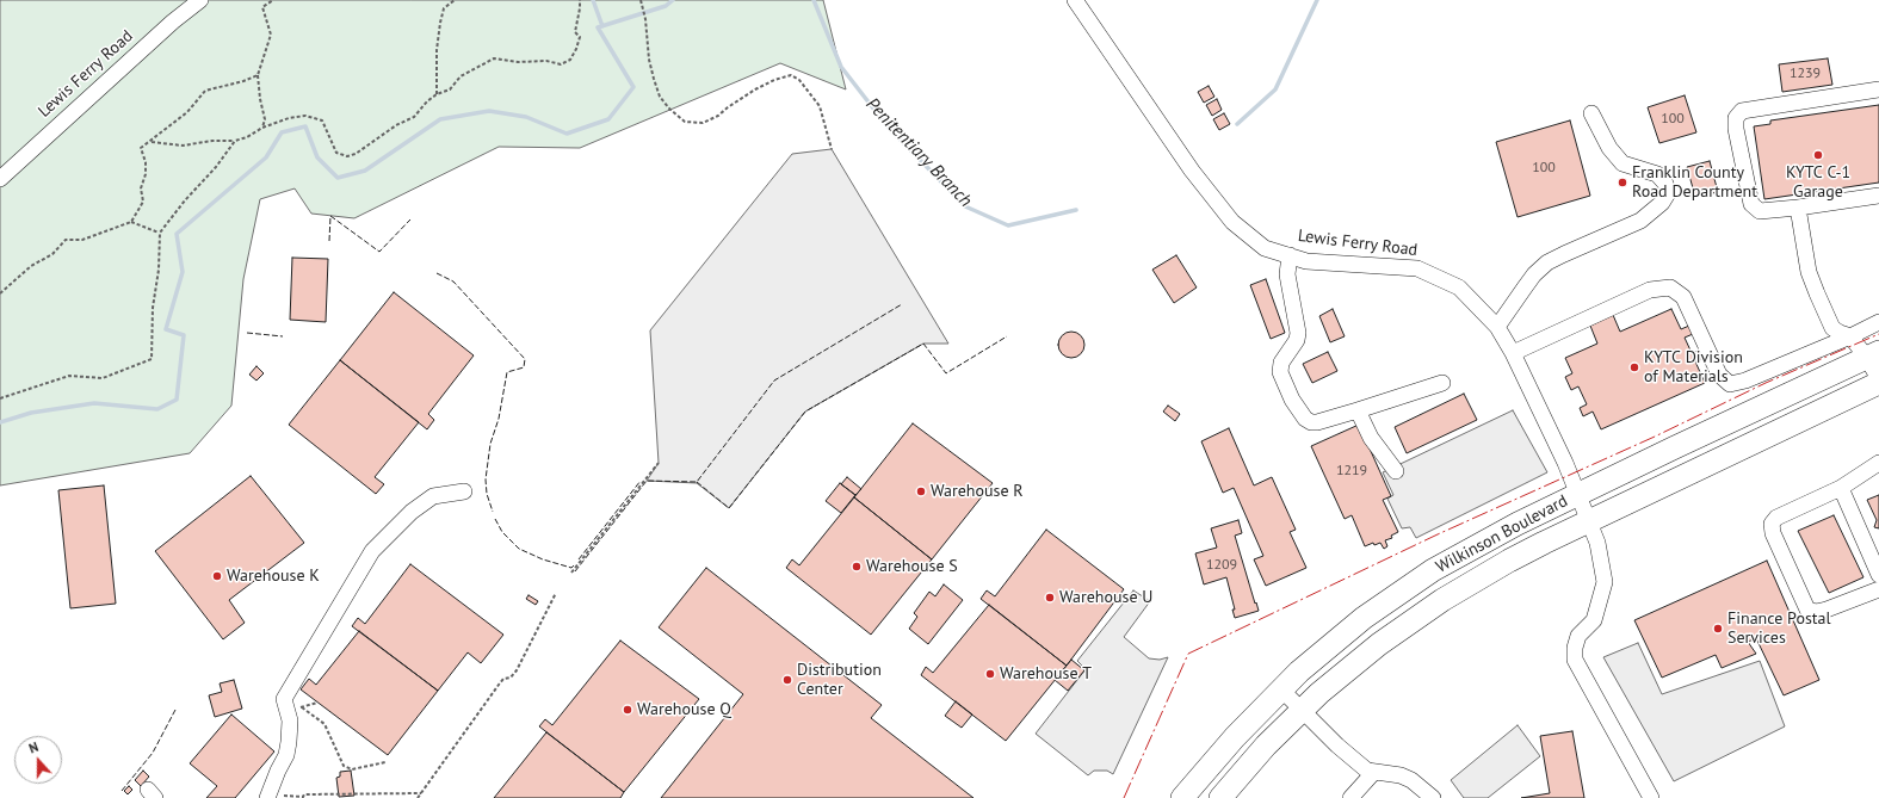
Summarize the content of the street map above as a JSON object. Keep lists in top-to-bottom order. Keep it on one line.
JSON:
{"streets":{"highway":["Wilkinson Boulevard"],"street":["Lewis Ferry Road"]},"crossings":[["Lewis Ferry Road","Wilkinson Boulevard"]],"water":["Penitentiary Branch"],"places":["KYTC C-1 Garage","Franklin County Road Department","KYTC Division of Materials","Warehouse R","Warehouse S","Warehouse K","Warehouse U","Finance Postal Services","Warehouse T","Distribution Center","Warehouse Q"],"house_numbers":["1239","100","100","1219","1209"],"north":"top"}
